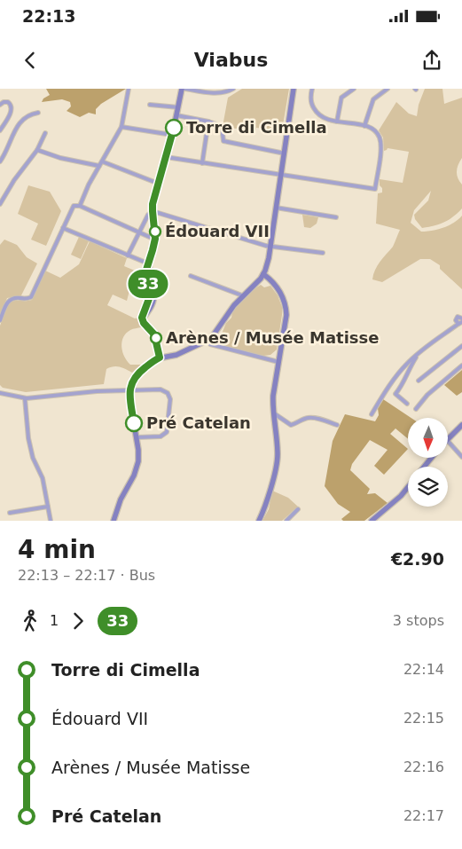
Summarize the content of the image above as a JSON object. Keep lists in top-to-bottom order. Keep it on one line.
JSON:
{"places":["Torre di Cimella","Édouard VII","Arènes / Musée Matisse","Pré Catelan"],"lines":["bus line 33"],"north":"bottom","page":{"status":"22:13","header":"Viabus","on_map":"33","heading":["4 min","22:13 – 22:17 · Bus","€2.90"],"legs":["1","33","3 stops"],"list":[{"name":"Torre di Cimella","value":"22:14"},{"name":"Édouard VII","value":"22:15"},{"name":"Arènes / Musée Matisse","value":"22:16"},{"name":"Pré Catelan","value":"22:17"}]}}
